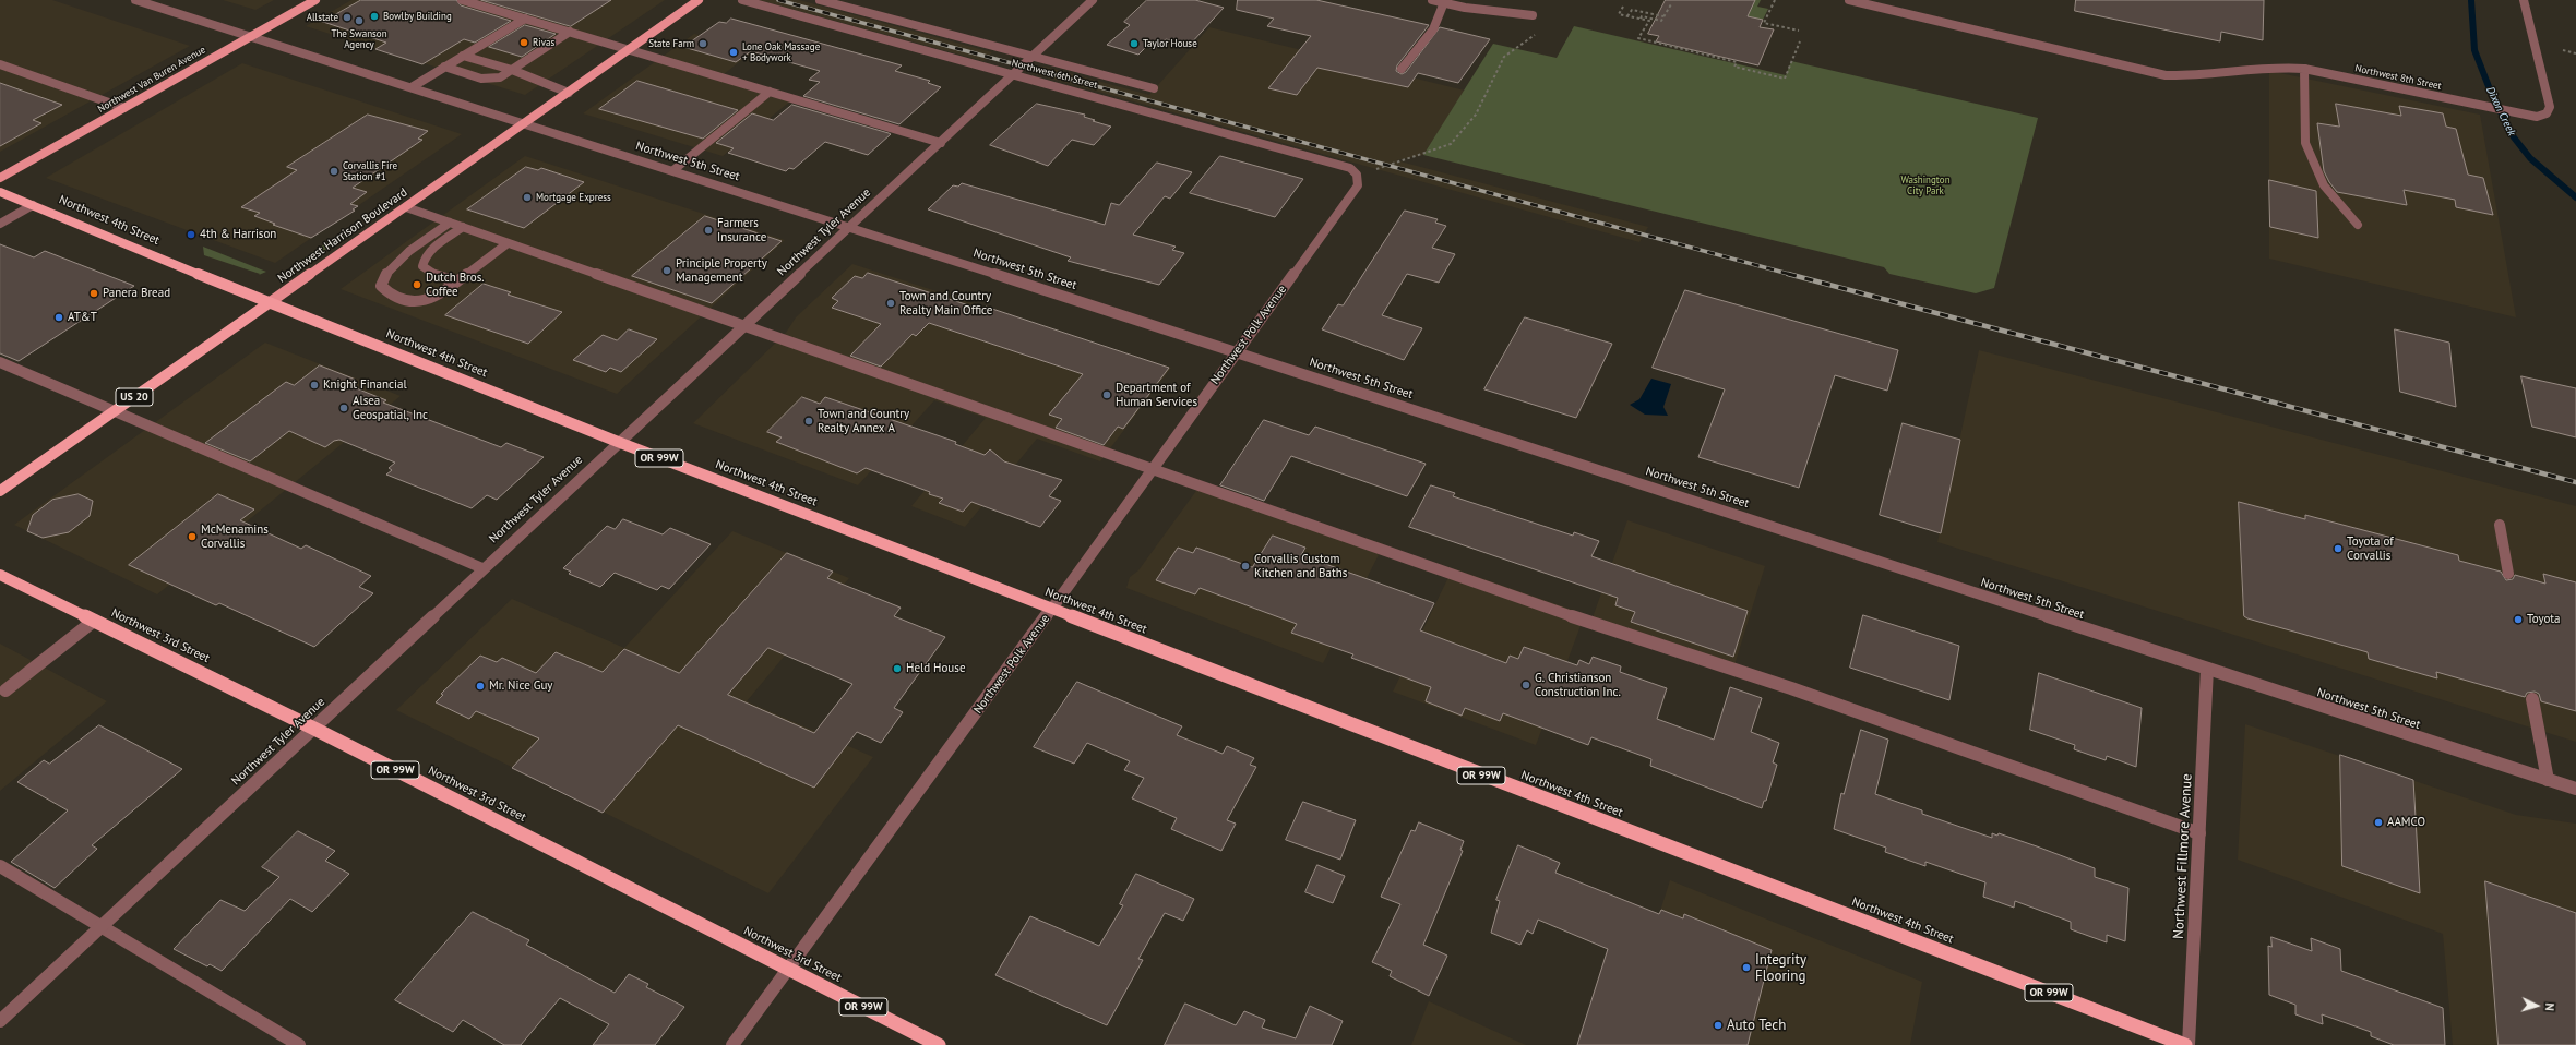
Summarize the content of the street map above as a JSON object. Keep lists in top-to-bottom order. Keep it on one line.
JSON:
{"streets":{"highway":["Northwest 4th Street","Northwest Harrison Boulevard","US 20","OR 99W","Northwest 3rd Street"],"main road":["Northwest Van Buren Avenue"],"street":["Northwest 6th Street","Northwest 8th Street","Northwest 5th Street","Northwest Tyler Avenue","Northwest Polk Avenue","Northwest Fillmore Avenue"]},"crossings":[["Northwest 6th Street","Northwest Tyler Avenue"],["Northwest 6th Street","Northwest Polk Avenue"],["Northwest Van Buren Avenue","Northwest 5th Street"],["Northwest 5th Street","Northwest Tyler Avenue"],["Northwest 5th Street","Northwest Harrison Boulevard"],["Northwest 5th Street","Northwest Polk Avenue"],["Northwest 5th Street","Northwest Fillmore Avenue"],["Northwest 4th Street","Northwest Tyler Avenue"],["Northwest 4th Street","Northwest Harrison Boulevard"],["Northwest 4th Street","Northwest Polk Avenue"],["Northwest 4th Street","Northwest Fillmore Avenue"],["Northwest Tyler Avenue","Northwest 3rd Street"],["Northwest Polk Avenue","Northwest 3rd Street"]],"water":["Dixon Creek"],"parks":["Washington City Park"],"places":["Bowlby Building","Allstate","The Swanson Agency","Rivas","State Farm","Taylor House","Lone Oak Massage + Bodywork","Corvallis Fire Station #1","Mortgage Express","Farmers Insurance","4th & Harrison","Principle Property Management","Dutch Bros. Coffee","Panera Bread","Town and Country Realty Main Office","AT&T","Knight Financial","Department of Human Services","Alsea Geospatial, Inc","Town and Country Realty Annex A","McMenamins Corvallis","Toyota of Corvallis","Corvallis Custom Kitchen and Baths","Toyota","Held House","G. Christianson Construction Inc.","Mr. Nice Guy","AAMCO","Integrity Flooring","Auto Tech"],"north":"right"}
